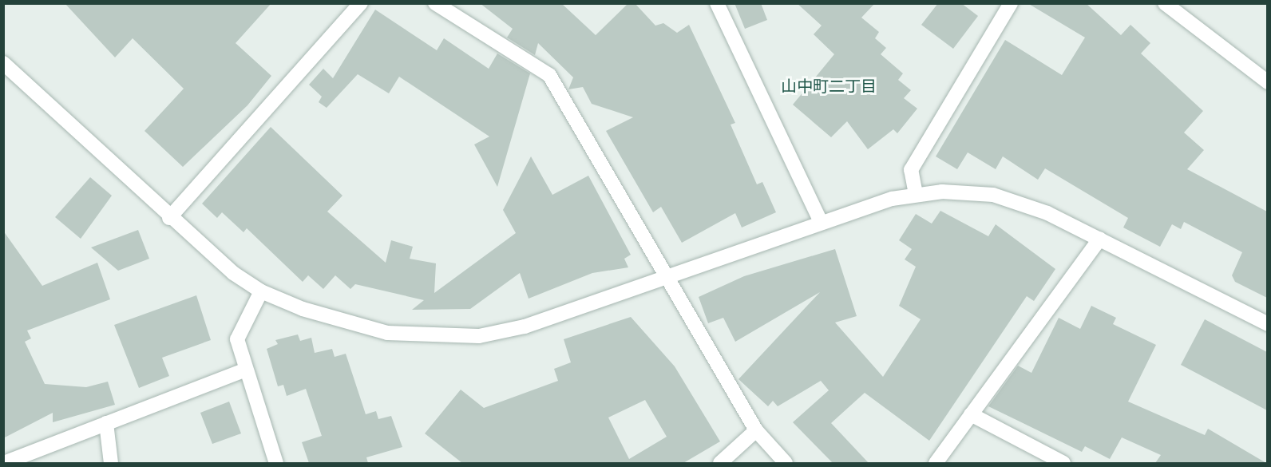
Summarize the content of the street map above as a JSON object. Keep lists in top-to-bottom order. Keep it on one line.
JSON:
{"districts":["山中町二丁目"]}
